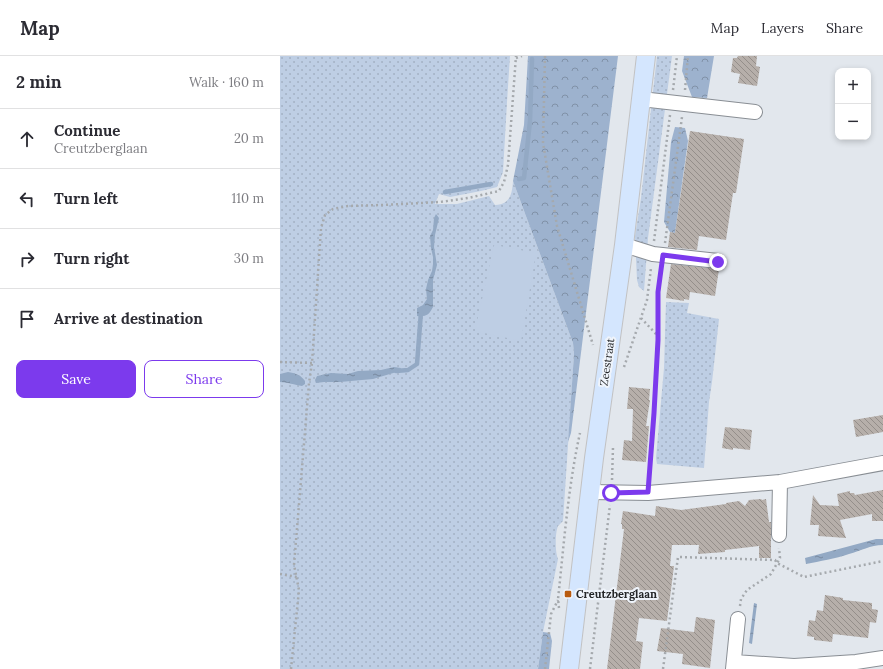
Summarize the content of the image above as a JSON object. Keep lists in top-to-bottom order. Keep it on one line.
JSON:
{"streets":{"main road":["Zeestraat"]},"places":{"transit":["Creutzberglaan"]},"page":{"header":"Map","nav":["Map","Layers","Share"],"heading":["2 min","Walk · 160 m"],"map_buttons":["+","−"],"list":[["Continue","Creutzberglaan","20 m"],["Turn left","110 m"],["Turn right","30 m"],"Arrive at destination"],"buttons":["Save","Share"]}}
